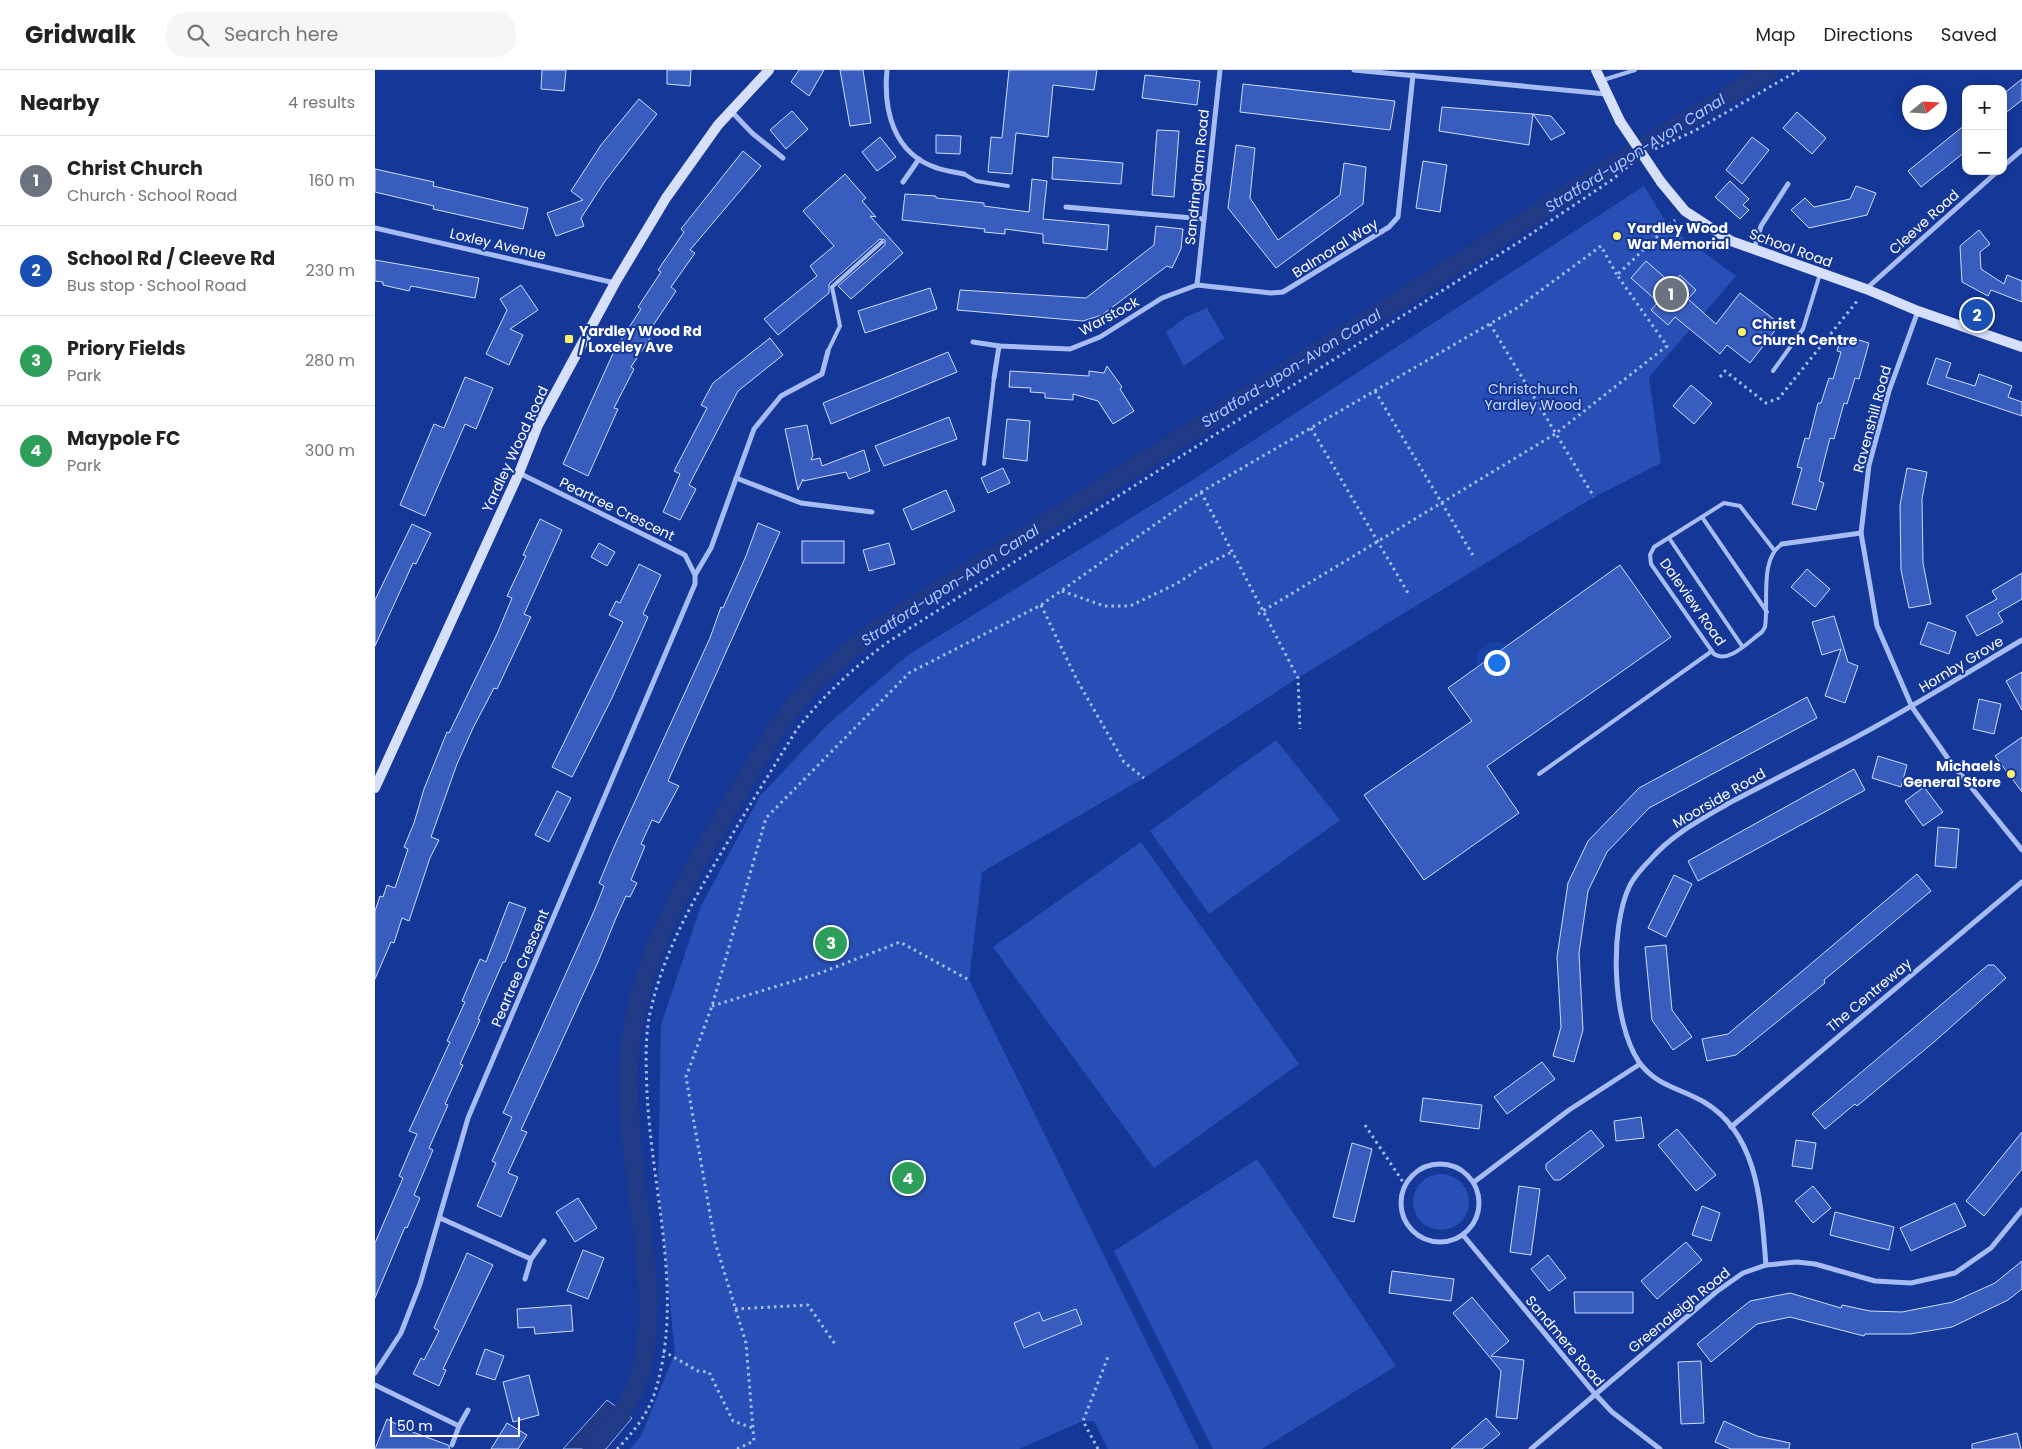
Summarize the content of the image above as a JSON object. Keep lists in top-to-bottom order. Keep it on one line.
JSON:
{"streets":{"street":["Sandringham Road","Cleeve Road","Loxley Avenue","Balmoral Way","School Road","Warstock","Ravenshill Road","Yardley Wood Road","Peartree Crescent","Hornby Grove","Moorside Road","The Centreway","Greenaleigh Road","Sandmere Road"],"lane":["Daleview Road"]},"crossings":[["Sandringham Road","Balmoral Way"],["Sandringham Road","Warstock"],["Cleeve Road","School Road"],["Loxley Avenue","Yardley Wood Road"],["Balmoral Way","Warstock"],["School Road","Ravenshill Road"],["Ravenshill Road","Hornby Grove"],["Ravenshill Road","Moorside Road"],["Yardley Wood Road","Peartree Crescent"],["Hornby Grove","Moorside Road"],["Greenaleigh Road","Sandmere Road"]],"water":["Stratford-upon-Avon Canal"],"parks":["Christchurch Yardley Wood"],"places":{"other":["Yardley Wood War Memorial","Christ Church Centre","Michaels General Store"],"transit":["Yardley Wood Rd / Loxeley Ave"]},"scale_bar":"50 m","north":"right","page":{"header":"Gridwalk","search":"Search here","nav":["Map","Directions","Saved"],"heading":["Nearby","4 results"],"map_buttons":["+","−"],"list":[{"mark":"1","name":"Christ Church","note":"Church · School Road","value":"160 m"},{"mark":"2","name":"School Rd / Cleeve Rd","note":"Bus stop · School Road","value":"230 m"},{"mark":"3","name":"Priory Fields","note":"Park","value":"280 m"},{"mark":"4","name":"Maypole FC","note":"Park","value":"300 m"}],"pins":["1","2","3","4"],"scale":"50 m"}}
